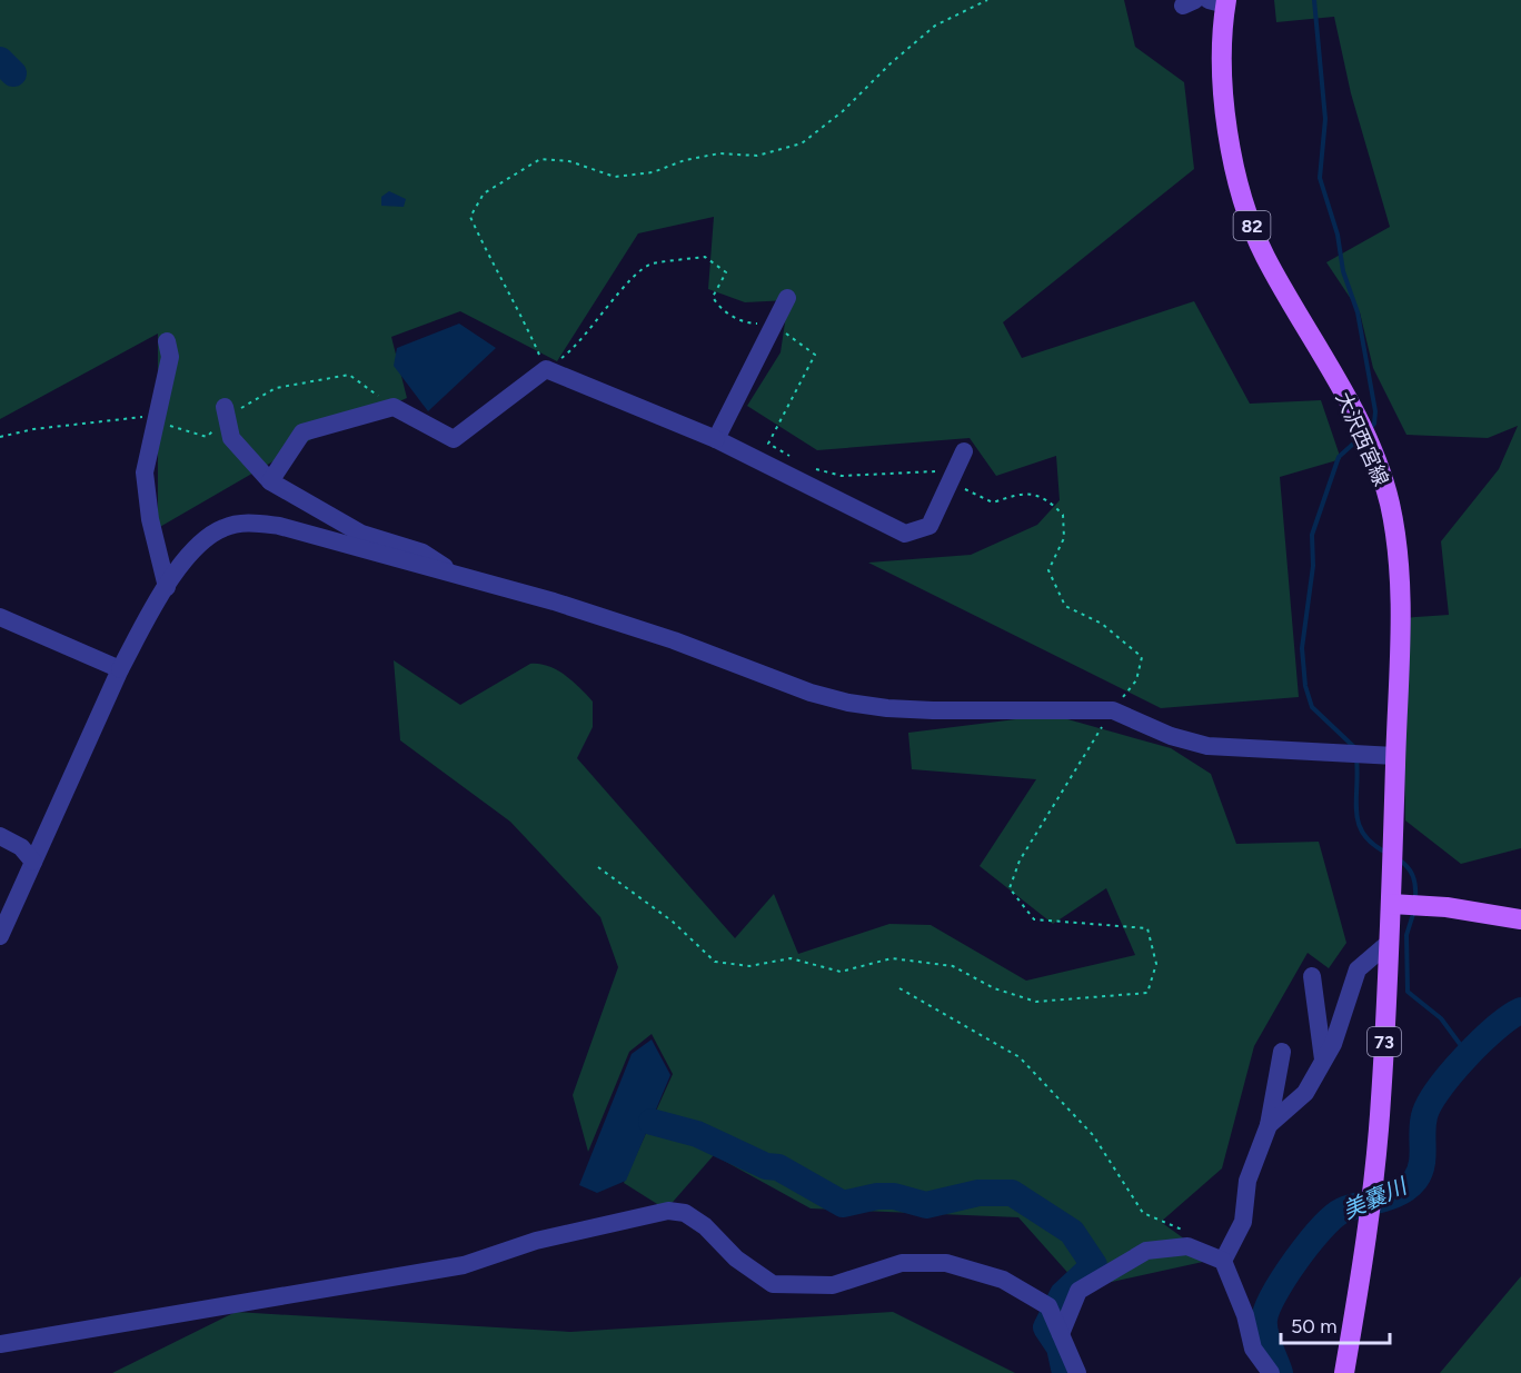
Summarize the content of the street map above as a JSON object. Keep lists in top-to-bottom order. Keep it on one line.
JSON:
{"streets":{"main road":["82","大沢西宮線","73"]},"crossings":[["大沢西宮線","73"]],"water":["美嚢川"],"scale_bar":"50 m"}
